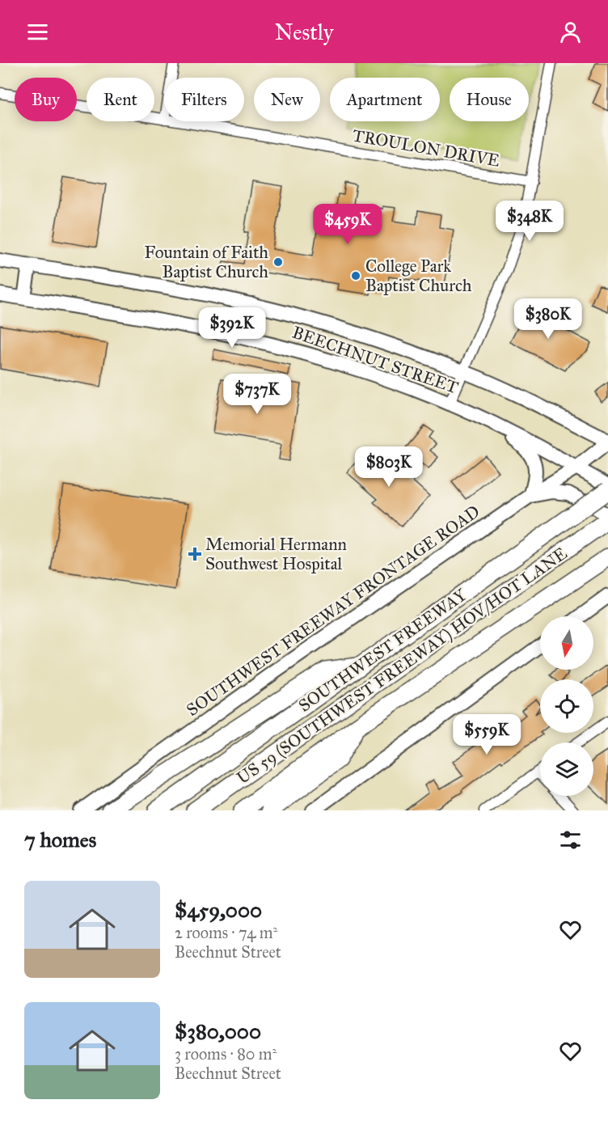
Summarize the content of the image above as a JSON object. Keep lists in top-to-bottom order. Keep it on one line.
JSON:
{"streets":{"highway":["SOUTHWEST FREEWAY","US 59 (SOUTHWEST FREEWAY) HOV/HOT LANE"],"main road":["BEECHNUT STREET","SOUTHWEST FREEWAY FRONTAGE ROAD"],"street":["TROULON DRIVE"]},"crossings":[["BEECHNUT STREET","SOUTHWEST FREEWAY FRONTAGE ROAD"]],"places":{"other":["Fountain of Faith Baptist Church","College Park Baptist Church"],"health":["Memorial Hermann Southwest Hospital"]},"north":"bottom","page":{"header":"Nestly","chip":["Buy","Rent","Filters","New","Apartment","House"],"price":["$348K","$459K","$380K","$392K","$737K","$803K","$559K"],"heading":"7 homes","list":[{"name":"$459,000","note":"2 rooms · 74 m² · Beechnut Street"},{"name":"$380,000","note":"3 rooms · 80 m² · Beechnut Street"}]}}
